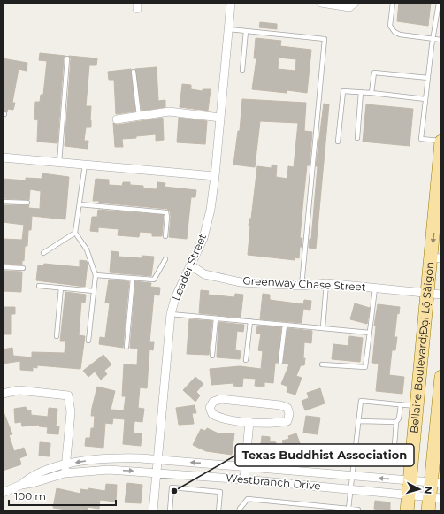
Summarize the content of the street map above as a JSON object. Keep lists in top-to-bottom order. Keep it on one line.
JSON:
{"streets":{"main road":["Bellaire Boulevard;Đại Lộ Sàigòn"],"street":["Leader Street","Greenway Chase Street","Westbranch Drive"]},"crossings":[["Leader Street","Greenway Chase Street"],["Leader Street","Westbranch Drive"],["Greenway Chase Street","Bellaire Boulevard;Đại Lộ Sàigòn"],["Bellaire Boulevard;Đại Lộ Sàigòn","Westbranch Drive"]],"places":["Texas Buddhist Association"],"scale_bar":"100 m","north":"right"}
